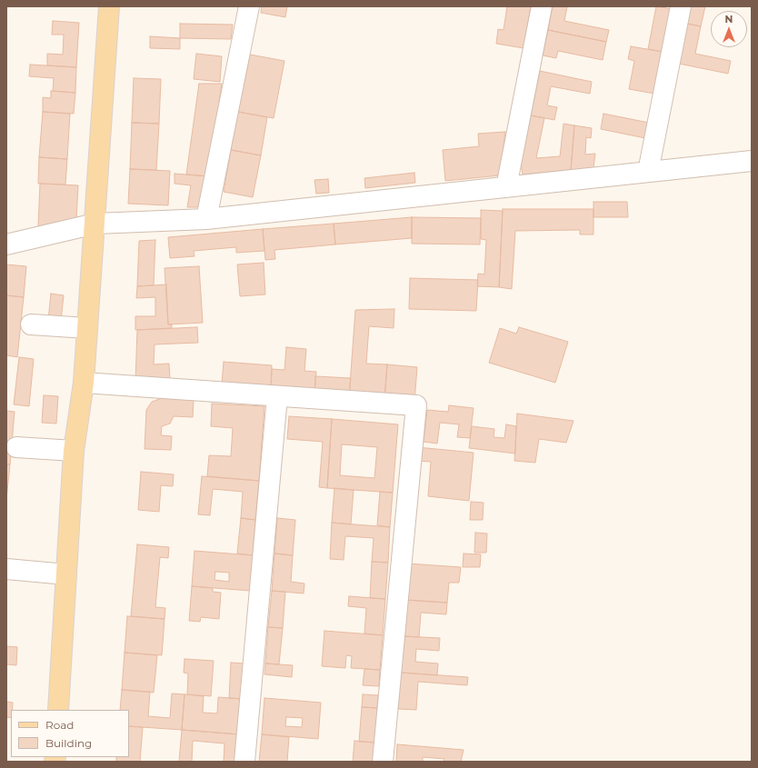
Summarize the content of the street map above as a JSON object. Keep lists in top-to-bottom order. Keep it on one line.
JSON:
{"legend":["Road","Building"],"north":"top"}
